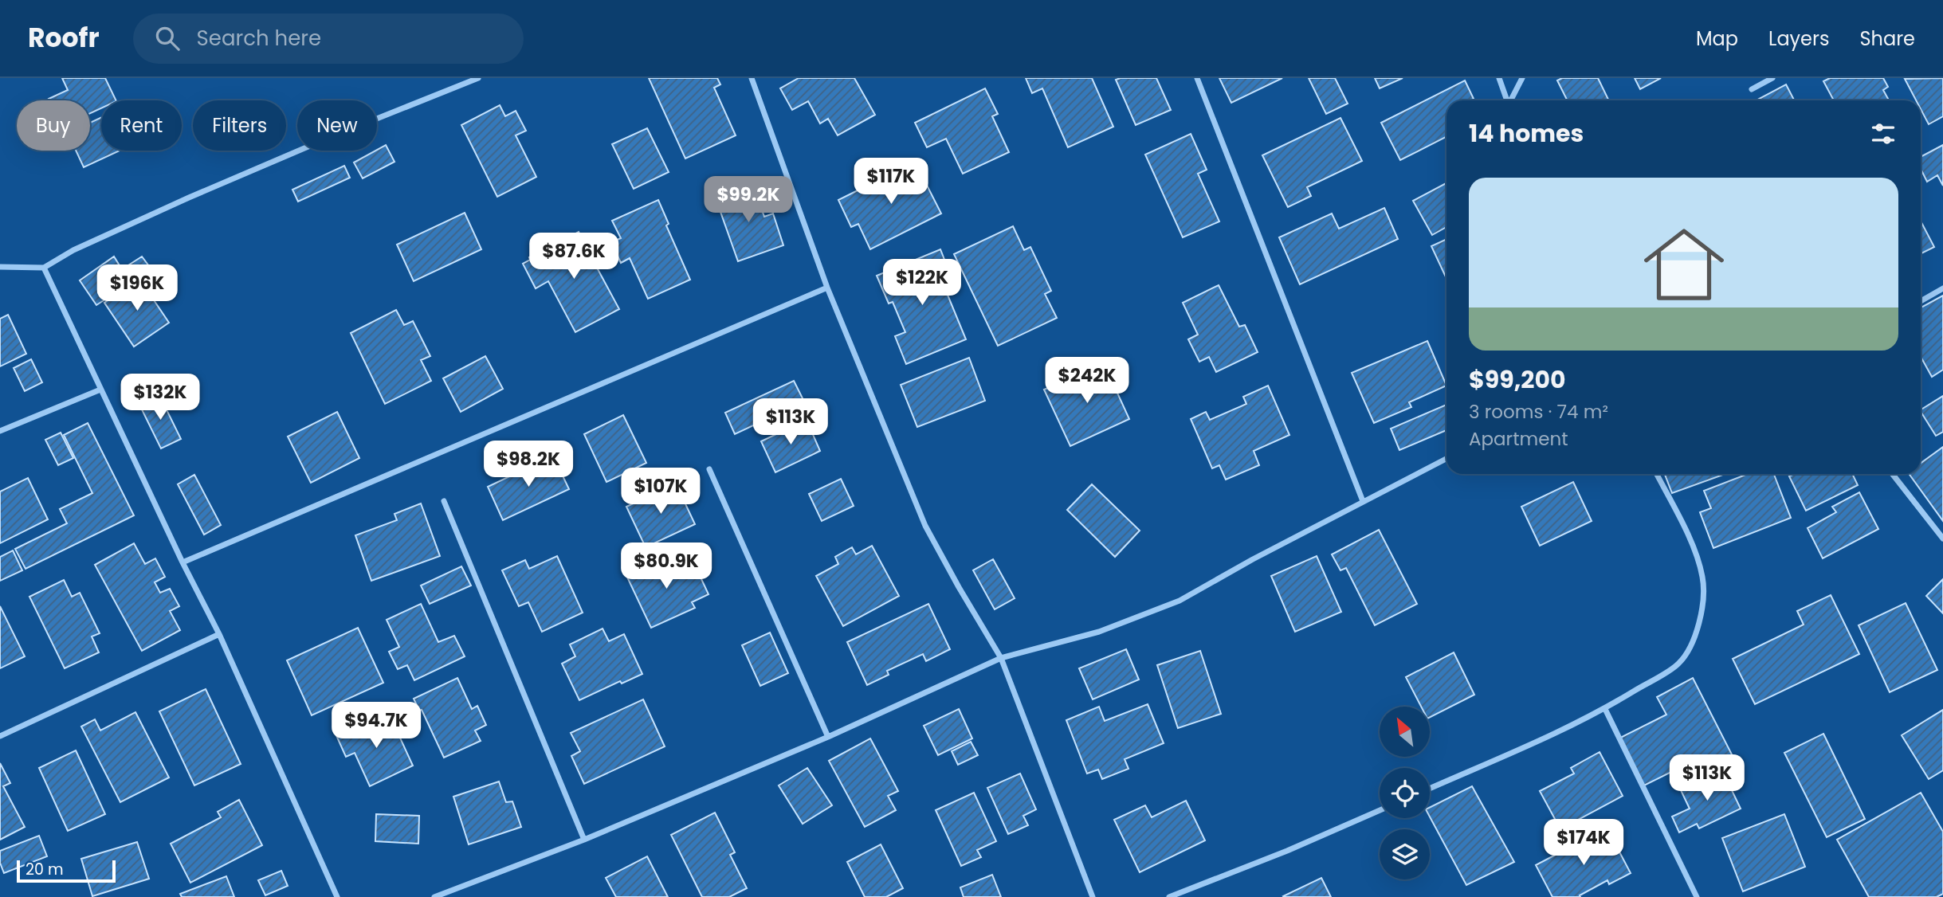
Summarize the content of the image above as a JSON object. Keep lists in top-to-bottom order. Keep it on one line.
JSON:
{"scale_bar":"20 m","north":"top left","page":{"header":"Roofr","search":"Search here","nav":["Map","Layers","Share"],"chip":["Buy","Rent","Filters","New"],"heading":"14 homes","price":["$117K","$99.2K","$87.6K","$122K","$196K","$242K","$132K","$113K","$98.2K","$107K","$80.9K","$94.7K","$113K","$174K"],"list":[{"name":"$99,200","note":"3 rooms · 74 m² · Apartment"}],"scale":"20 m"}}
